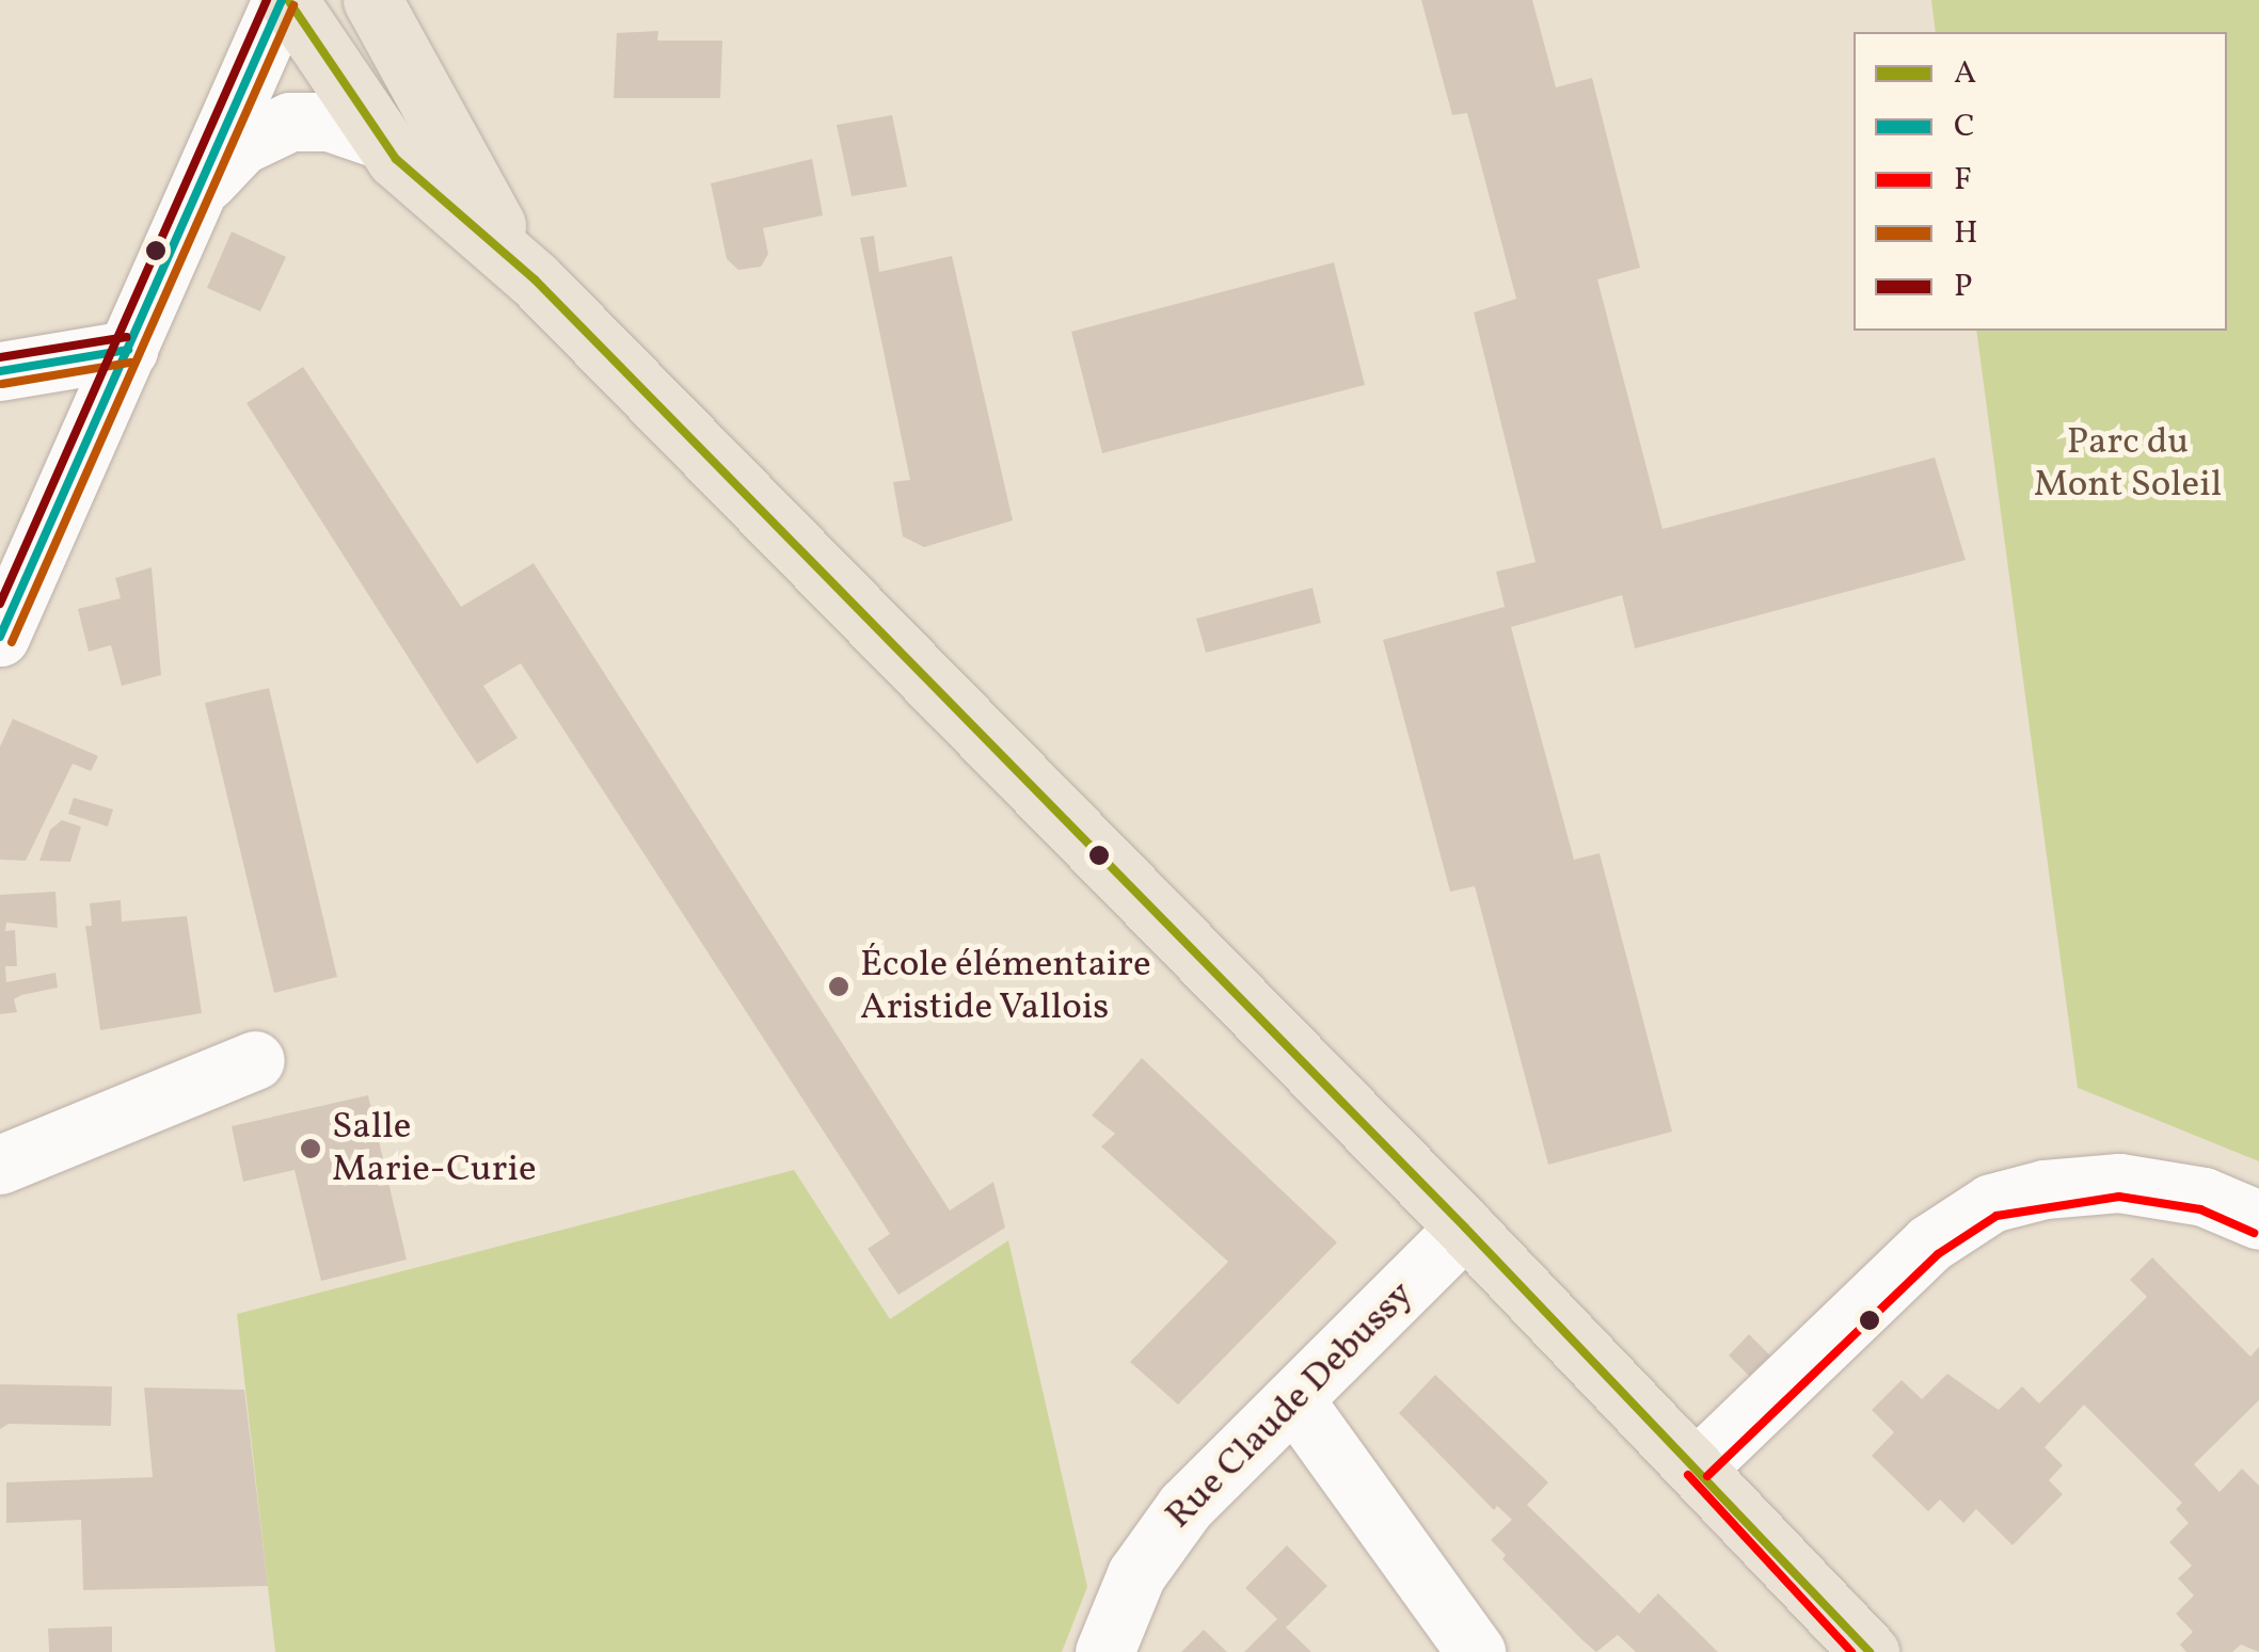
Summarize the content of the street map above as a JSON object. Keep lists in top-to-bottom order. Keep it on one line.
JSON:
{"streets":{"street":["Rue Claude Debussy"]},"parks":["Parc du Mont Soleil"],"places":["École élémentaire Aristide Vallois","Salle Marie-Curie"],"lines":["transit line A","transit line C","transit line P","transit line H","transit line F"],"legend":["A","C","F","H","P"]}
